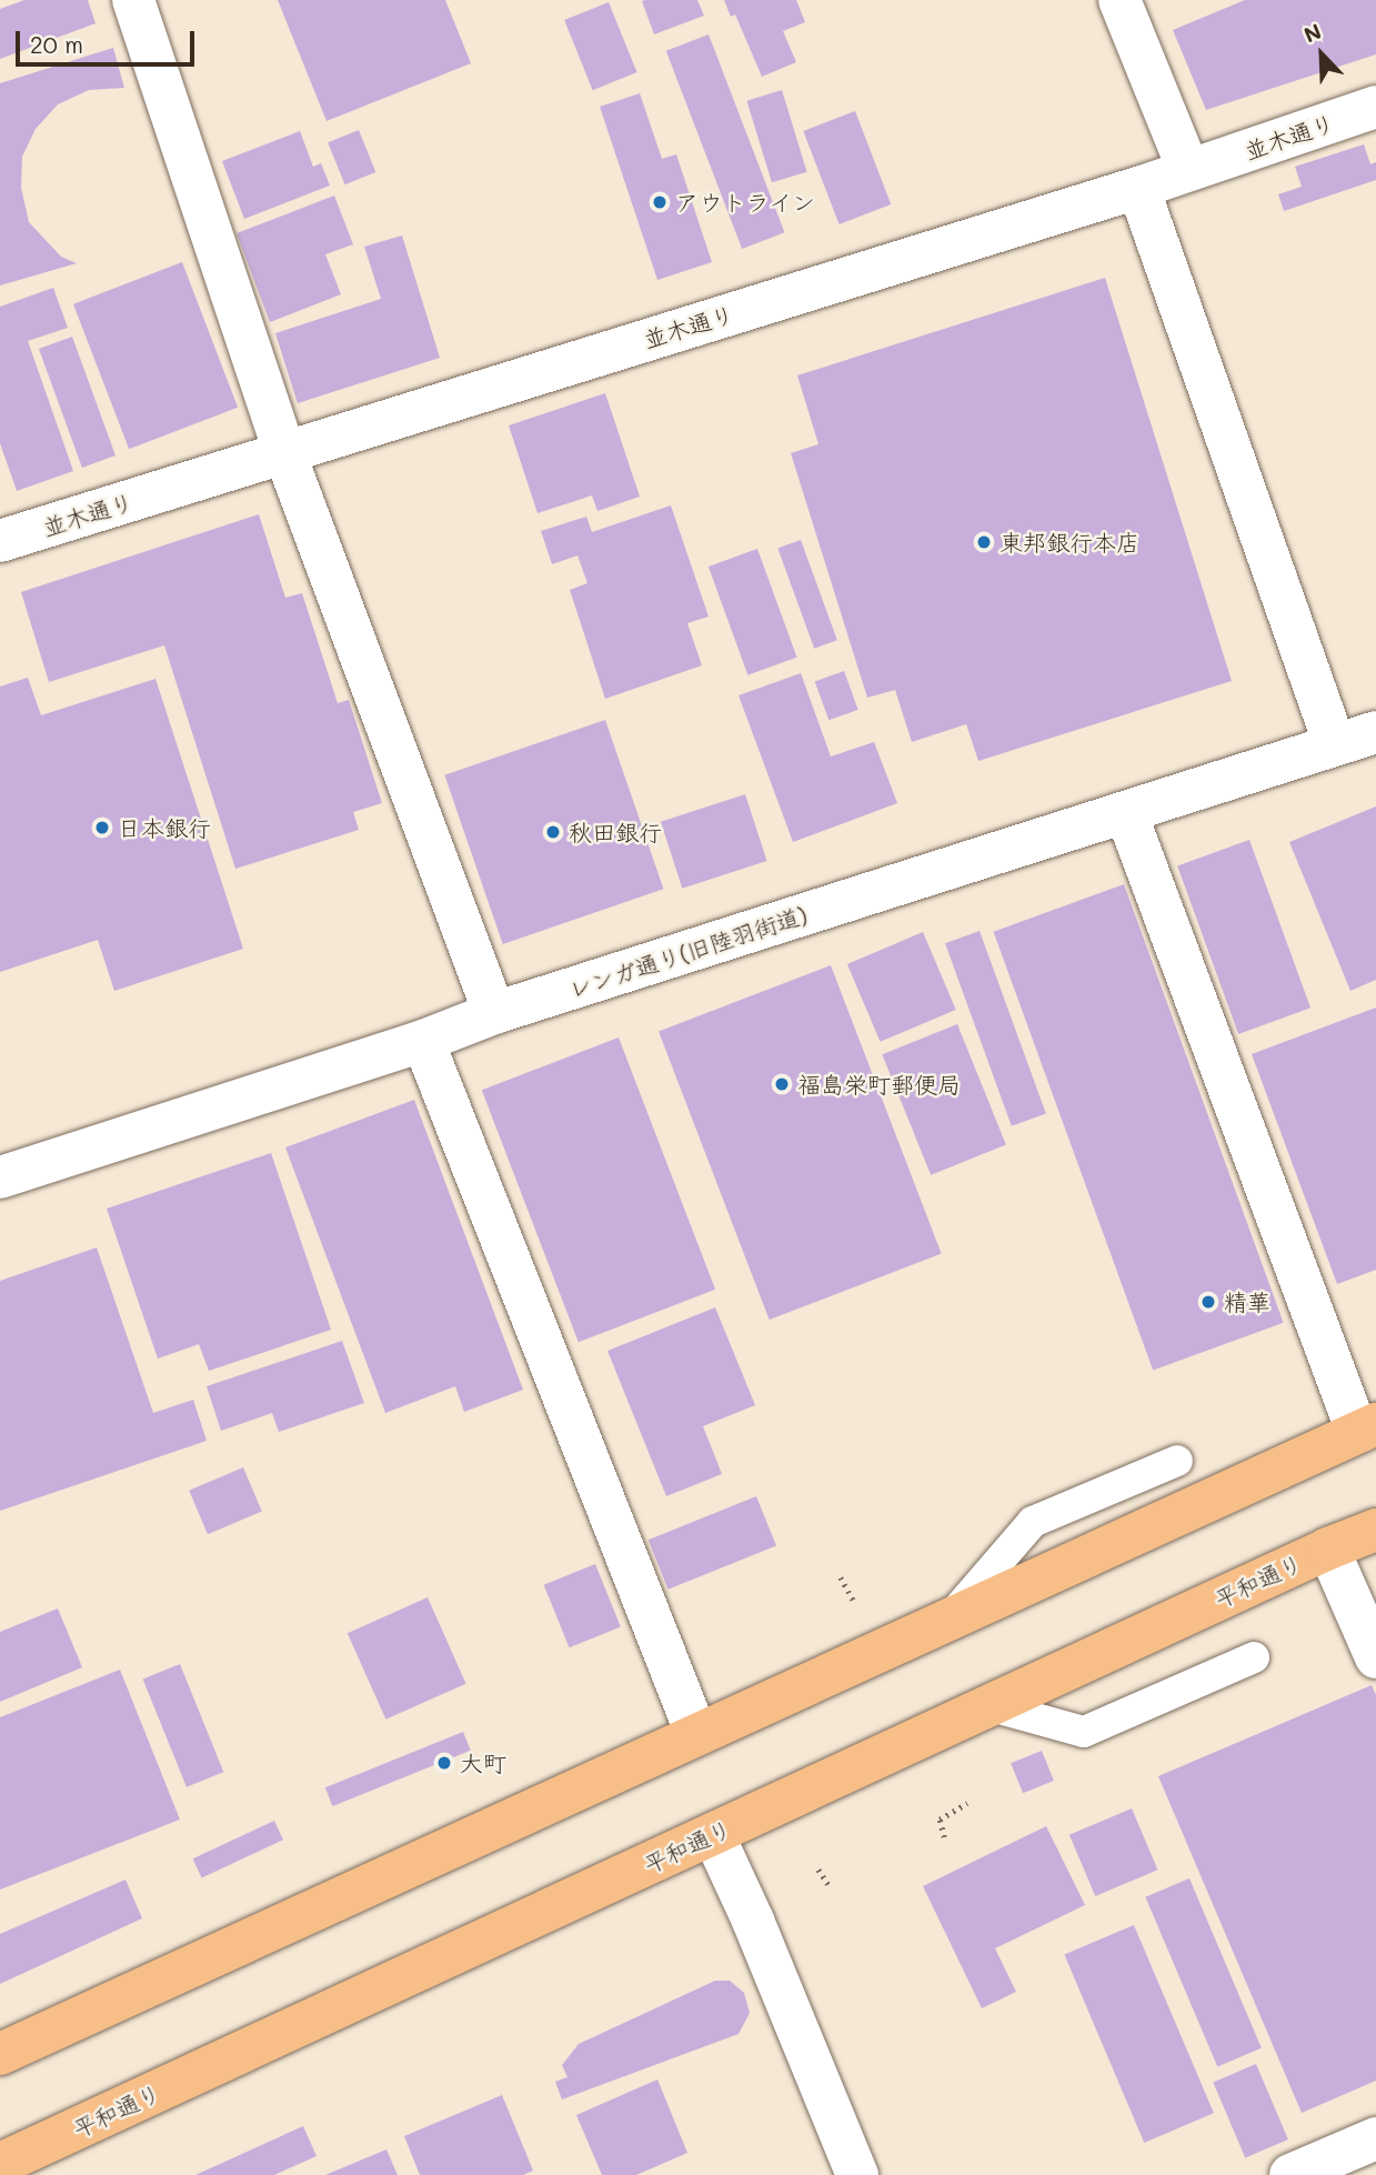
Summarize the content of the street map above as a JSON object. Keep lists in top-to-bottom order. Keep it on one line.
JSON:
{"streets":{"highway":["平和通り"],"street":["並木通り","レンガ通り(旧陸羽街道)"]},"places":["アウトライン","東邦銀行本店","日本銀行","秋田銀行","福島栄町郵便局","精華","大町"],"scale_bar":"20 m","north":"top left"}
